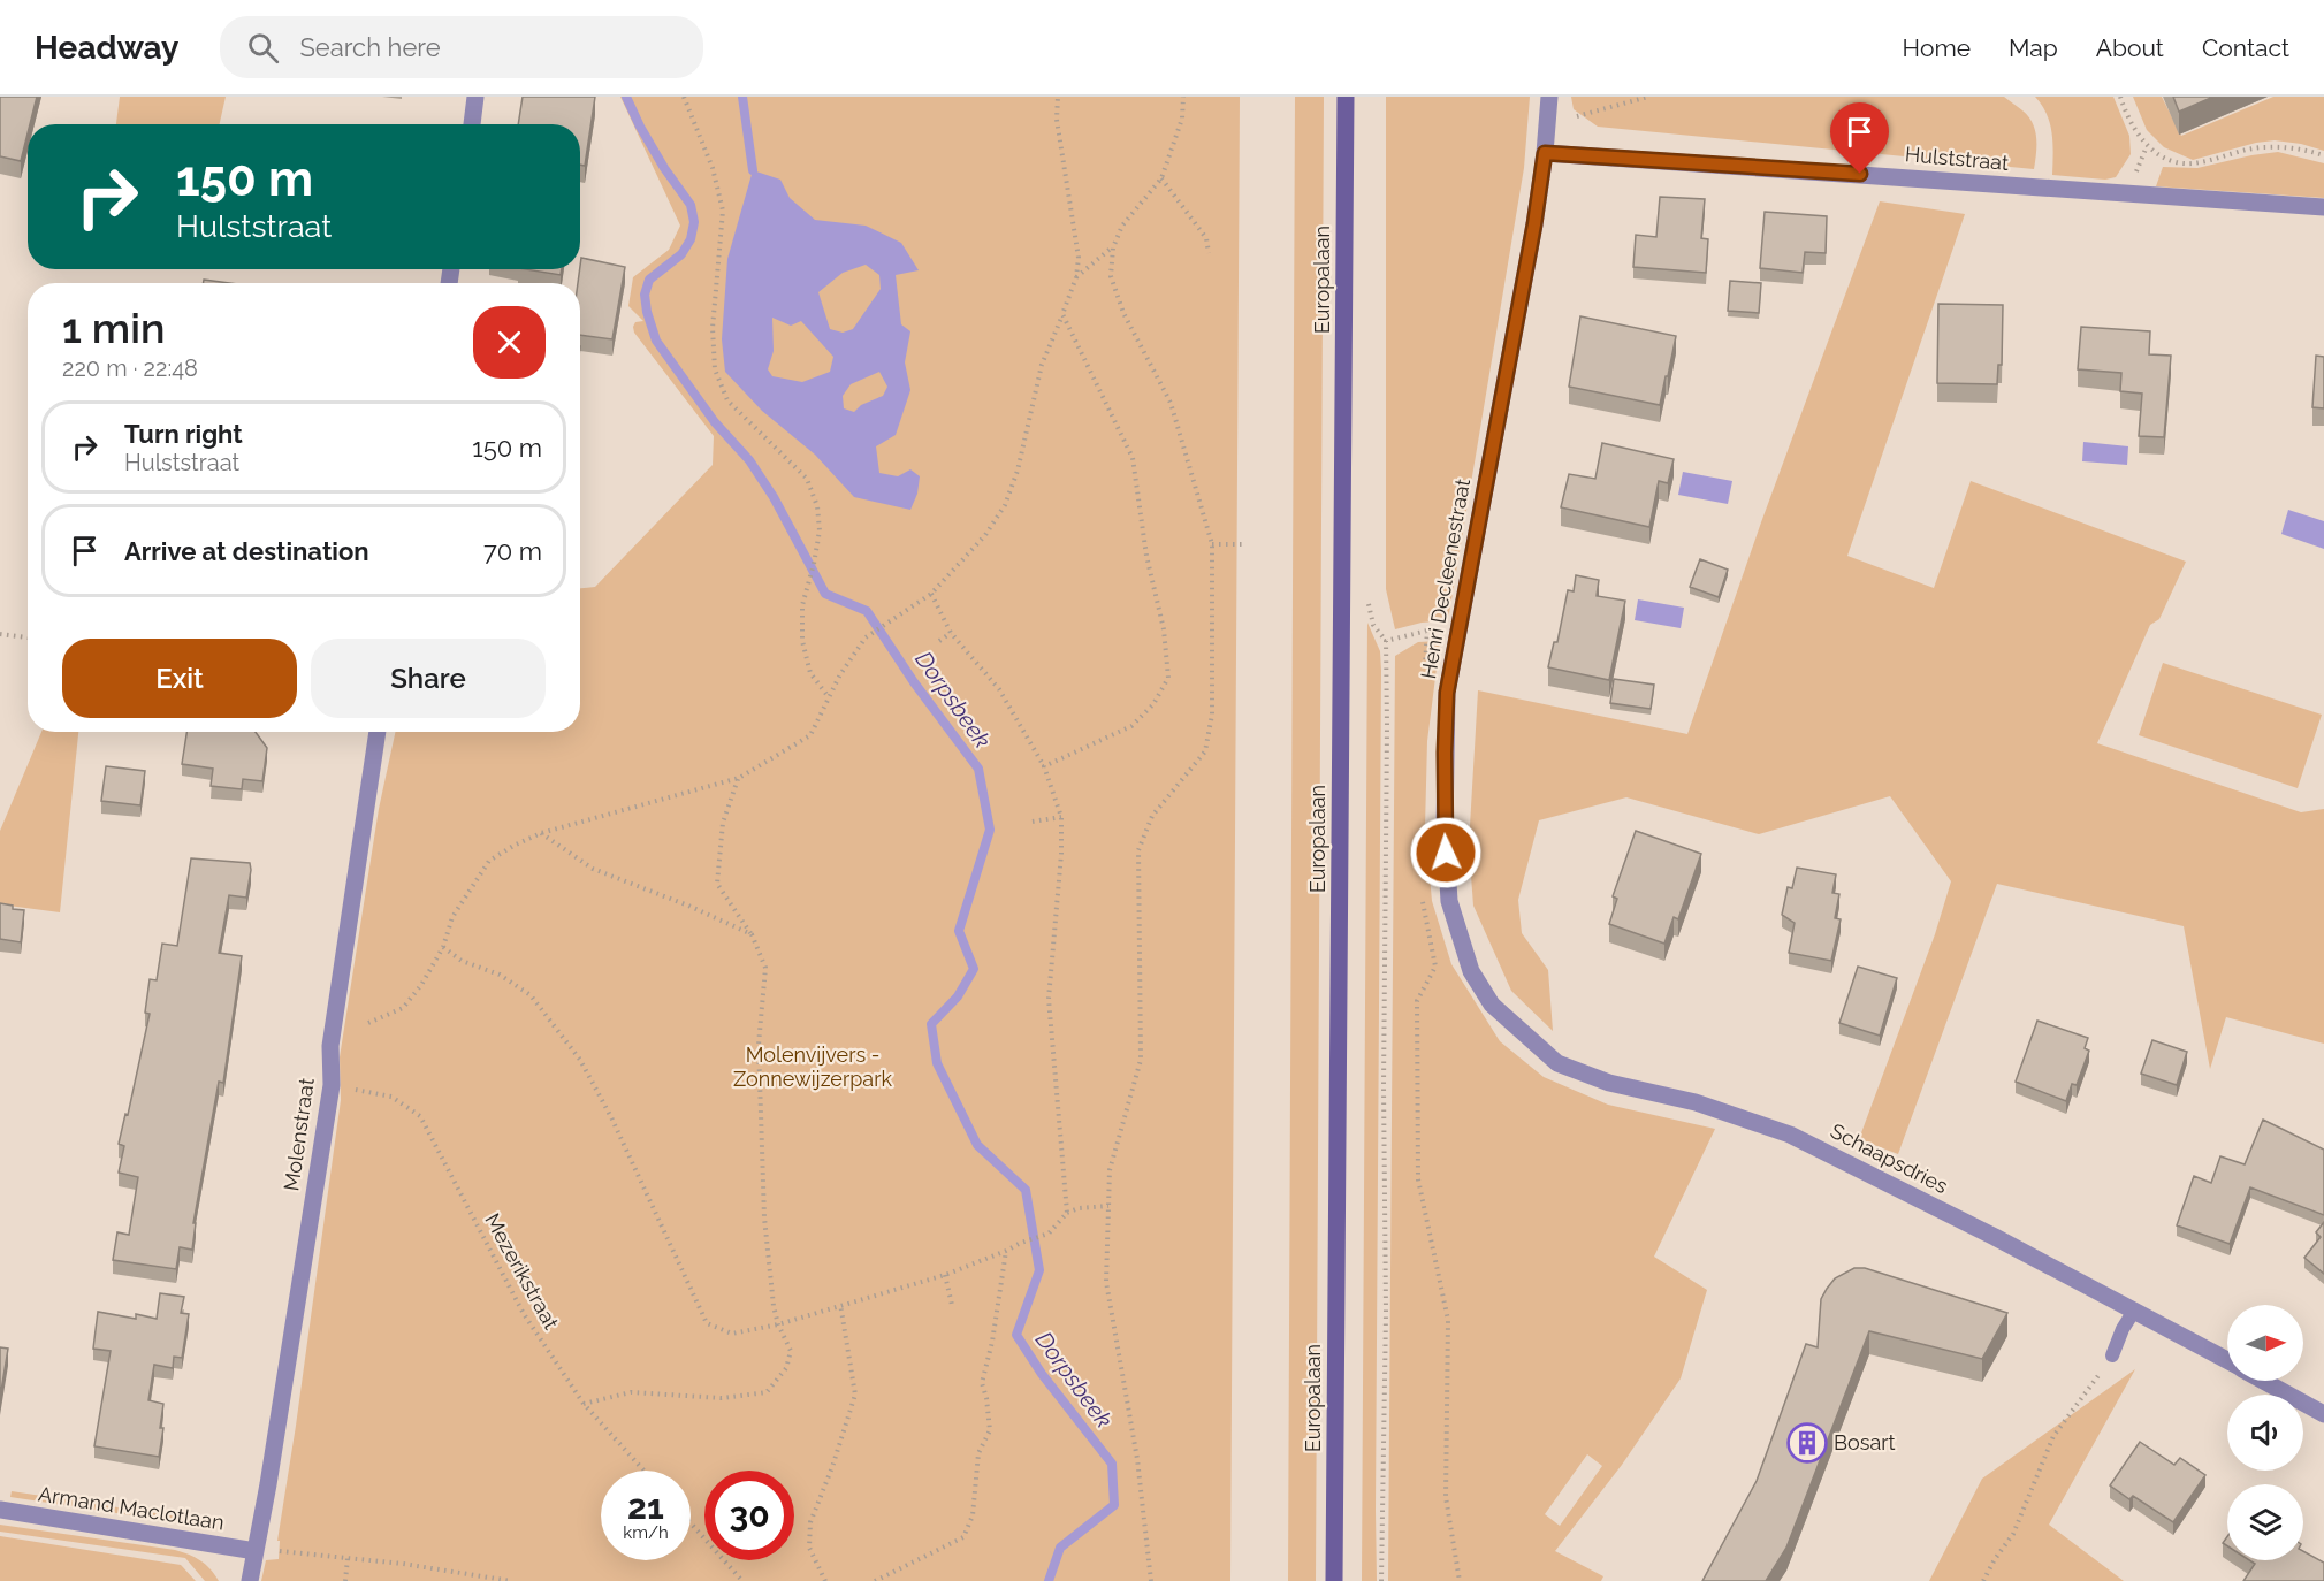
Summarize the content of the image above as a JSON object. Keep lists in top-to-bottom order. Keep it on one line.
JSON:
{"streets":{"main road":["Europalaan"],"street":["Hulststraat","Henri Decleenestraat","Molenstraat","Schaapsdries","Armand Maclotlaan"],"path":["Mezerikstraat"]},"crossings":[["Hulststraat","Henri Decleenestraat"],["Henri Decleenestraat","Schaapsdries"],["Molenstraat","Armand Maclotlaan"]],"water":["Dorpsbeek"],"parks":["Molenvijvers - Zonnewijzerpark"],"places":{"building":["Bosart"]},"north":"right","page":{"header":"Headway","search":"Search here","nav":["Home","Map","About","Contact"],"turn":["150 m","Hulststraat"],"heading":["1 min","220 m · 22:48"],"list":[{"name":"Turn right","note":"Hulststraat","value":"150 m"},{"name":"Arrive at destination","value":"70 m"}],"buttons":["Exit","Share"],"speed":"21 km/h","limit":"30"}}
